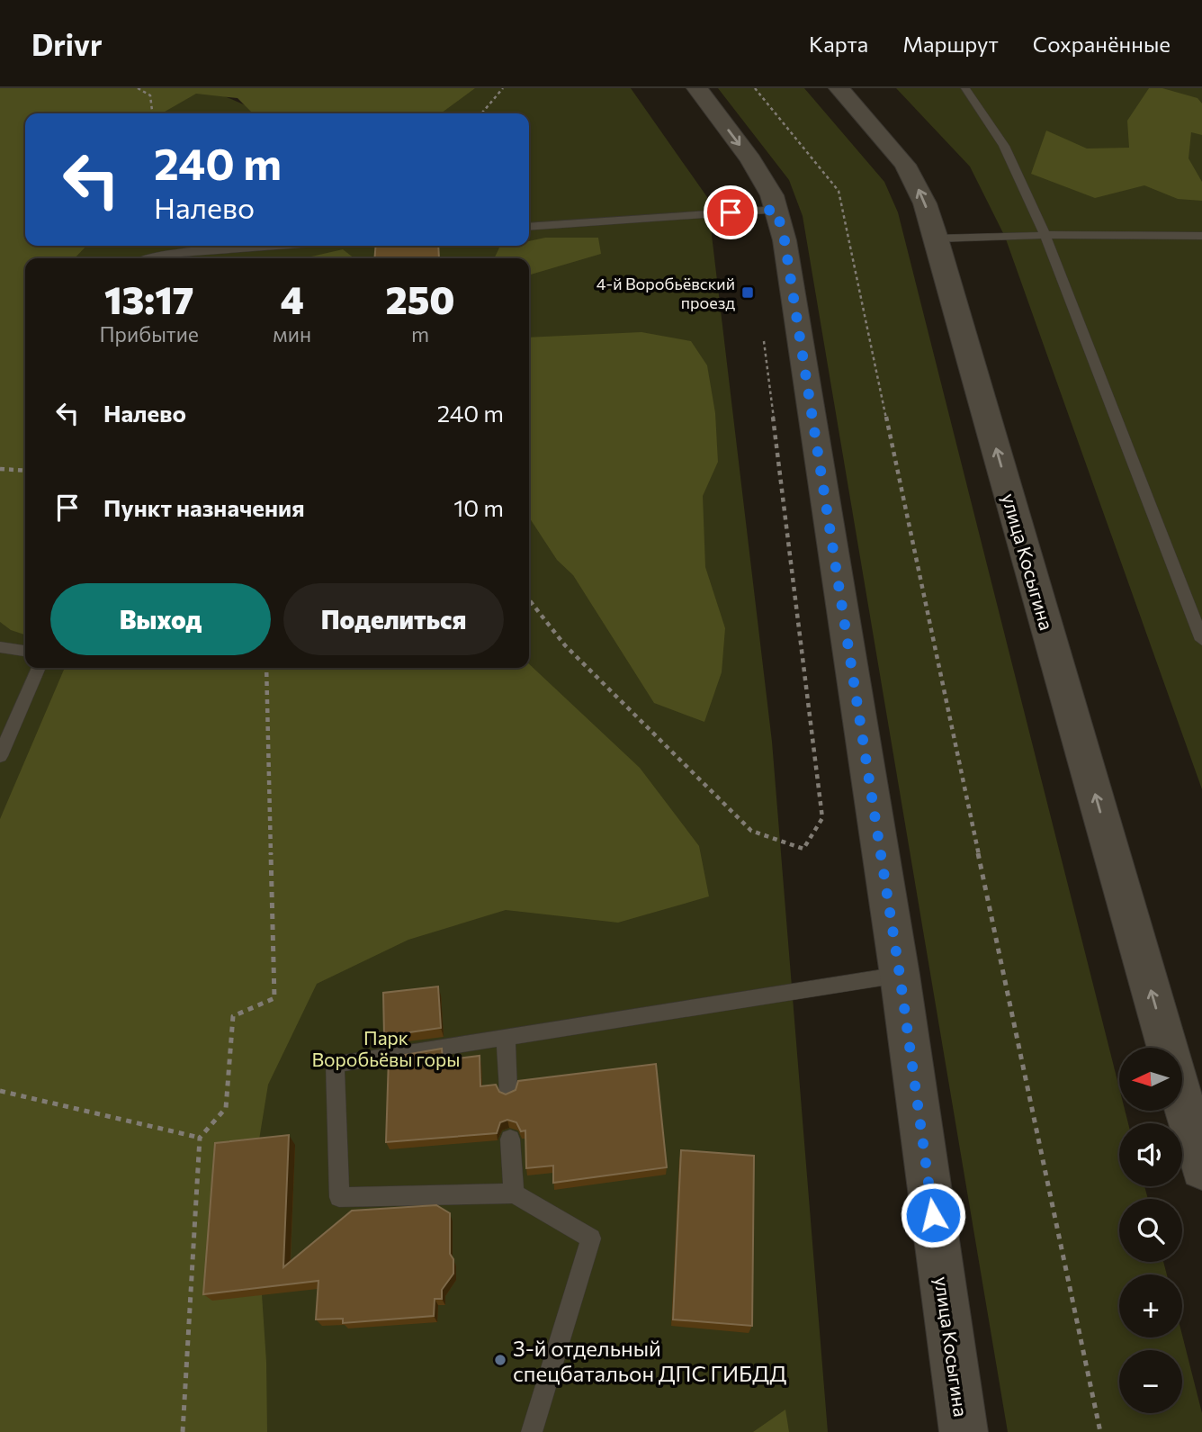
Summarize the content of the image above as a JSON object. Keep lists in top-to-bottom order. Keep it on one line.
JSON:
{"streets":{"main road":["улица Косыгина"]},"parks":["Парк Воробьёвы горы"],"places":{"transit":["4-й Воробьёвский проезд"],"other":["3-й отдельный спецбатальон ДПС ГИБДД"]},"north":"left","page":{"header":"Drivr","nav":["Карта","Маршрут","Сохранённые"],"turn":["240 m","Налево"],"eta":["13:17","Прибытие","4","мин","250","m"],"list":[{"name":"Налево","value":"240 m"},{"name":"Пункт назначения","value":"10 m"}],"buttons":["Выход","Поделиться"],"map_buttons":["+","−"]}}
